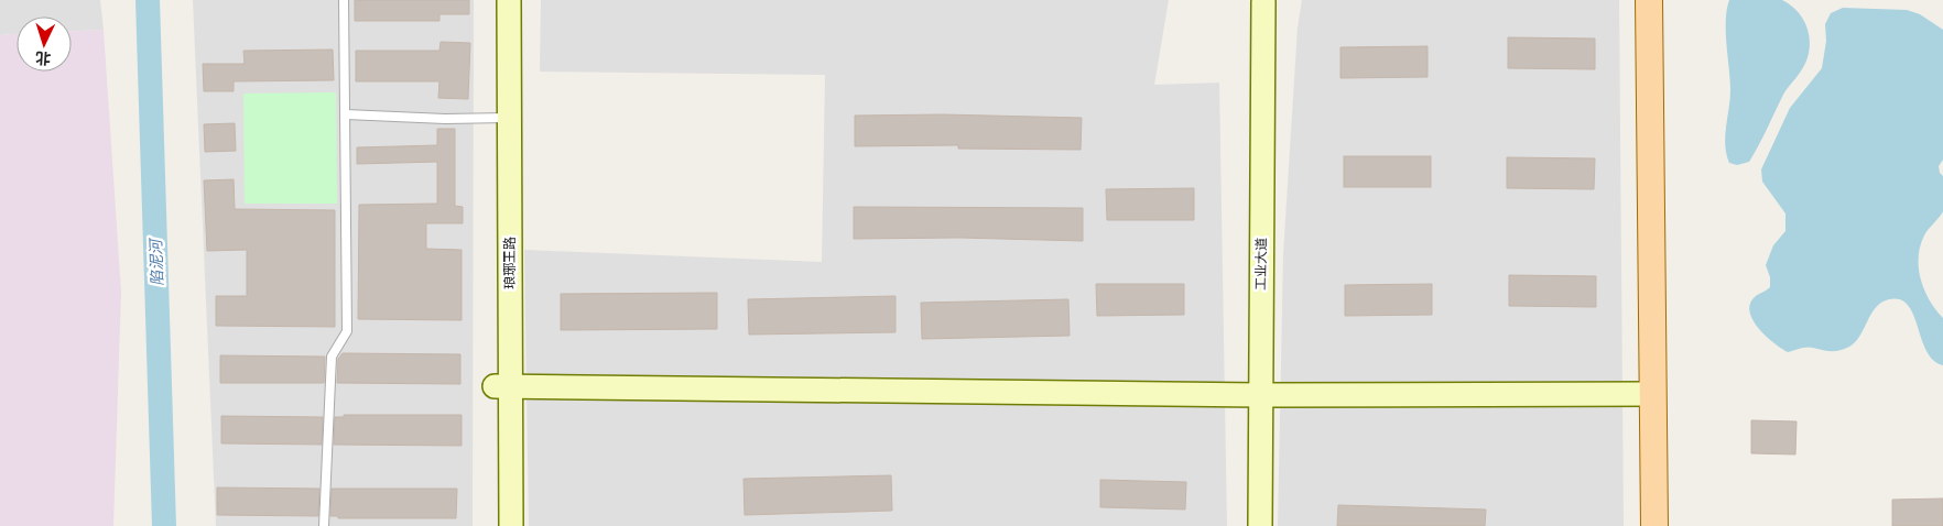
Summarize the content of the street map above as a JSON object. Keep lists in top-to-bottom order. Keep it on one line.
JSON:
{"streets":{"main road":["琅琊王路","工业大道"]},"water":["陷泥河"],"north":"bottom"}
